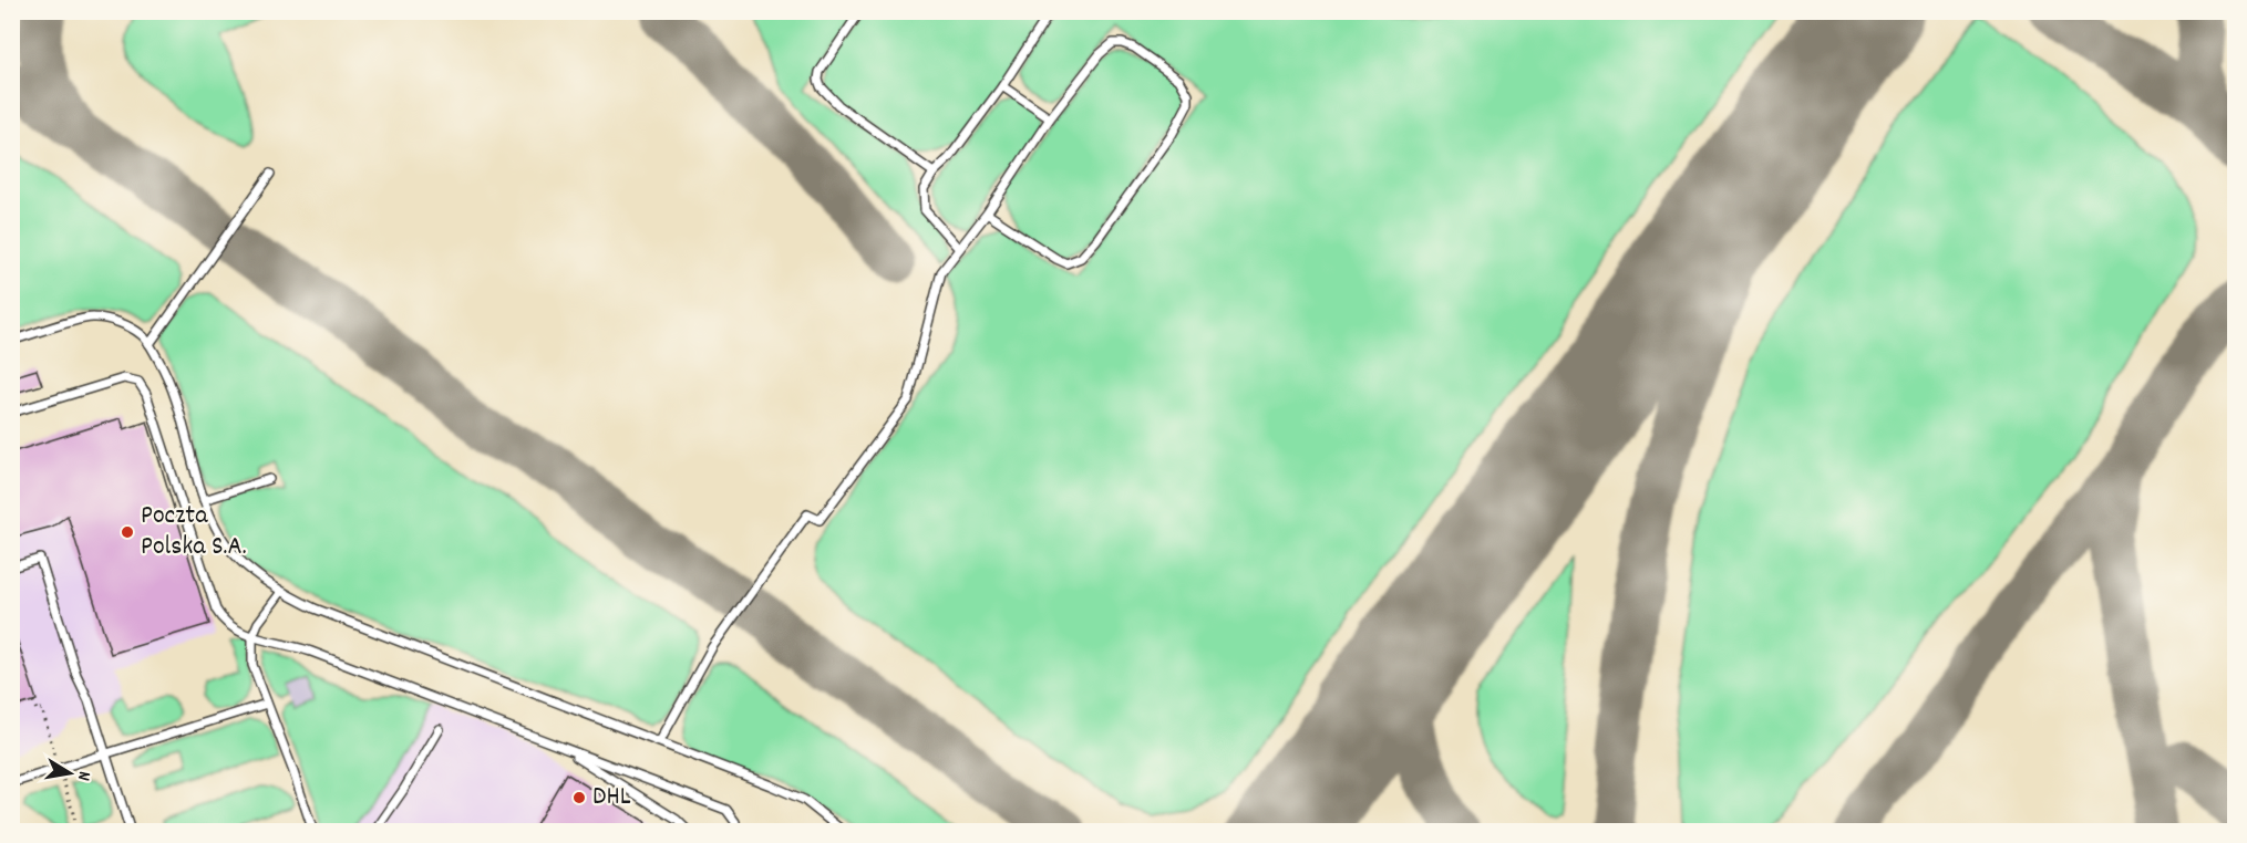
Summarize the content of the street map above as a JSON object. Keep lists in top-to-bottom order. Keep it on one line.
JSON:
{"places":["Poczta Polska S.A.","DHL"],"north":"right"}
